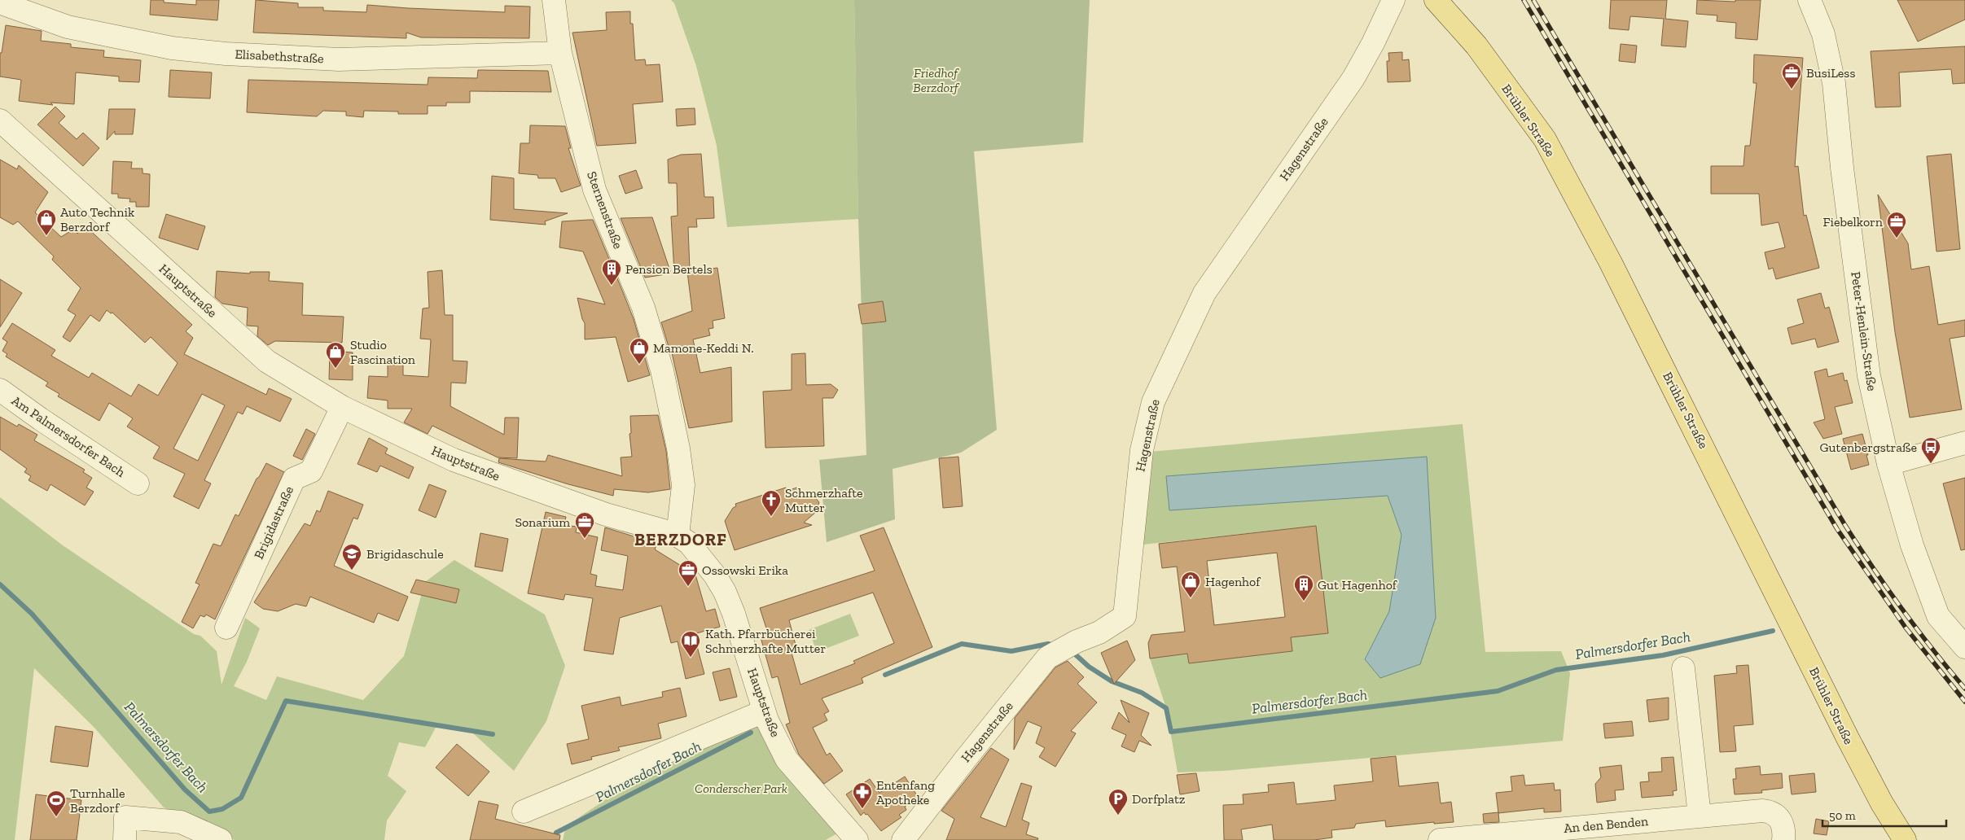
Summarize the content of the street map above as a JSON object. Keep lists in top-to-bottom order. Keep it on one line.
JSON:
{"streets":{"main road":["Brühler Straße"],"street":["Elisabethstraße","Hagenstraße","Sternenstraße","Hauptstraße","Peter-Henlein-Straße","Am Palmersdorfer Bach","Brigidastraße","An den Benden"]},"crossings":[["Elisabethstraße","Sternenstraße"],["Sternenstraße","Hauptstraße"],["Hauptstraße","Brigidastraße"]],"districts":["BERZDORF"],"water":["Palmersdorfer Bach"],"parks":["Friedhof Berzdorf","Conderscher Park"],"places":{"office":["BusiLess","Fiebelkorn","Sonarium","Ossowski Erika"],"shop":["Auto Technik Berzdorf","Mamone-Keddi N.","Studio Fascination","Hagenhof"],"building":["Pension Bertels","Gut Hagenhof"],"bus stop":["Gutenbergstraße"],"church":["Schmerzhafte Mutter"],"school or university":["Brigidaschule"],"library":["Kath. Pfarrbücherei Schmerzhafte Mutter"],"pharmacy":["Entenfang Apotheke"],"parking":["Dorfplatz"],"sports":["Turnhalle Berzdorf"]},"scale_bar":"50 m"}
